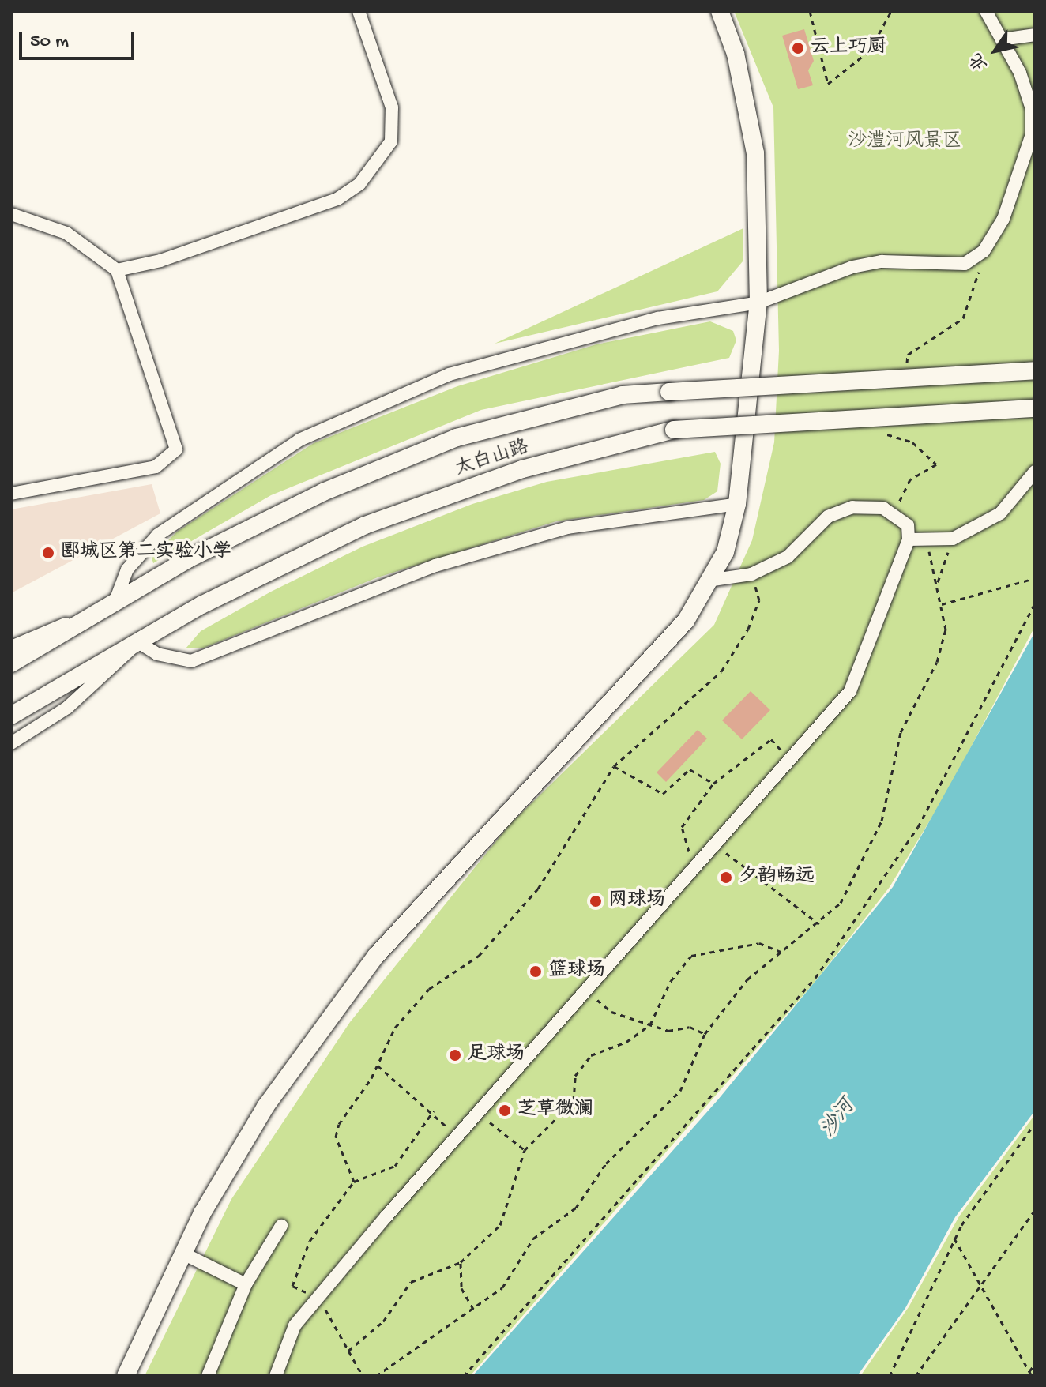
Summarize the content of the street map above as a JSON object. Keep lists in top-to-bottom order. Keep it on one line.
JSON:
{"streets":{"main road":["太白山路"]},"water":["沙河"],"parks":["沙澧河风景区"],"places":["云上巧厨","郾城区第二实验小学","夕韵畅远","网球场","篮球场","足球场","芝草微澜"],"scale_bar":"50 m","north":"bottom left"}
